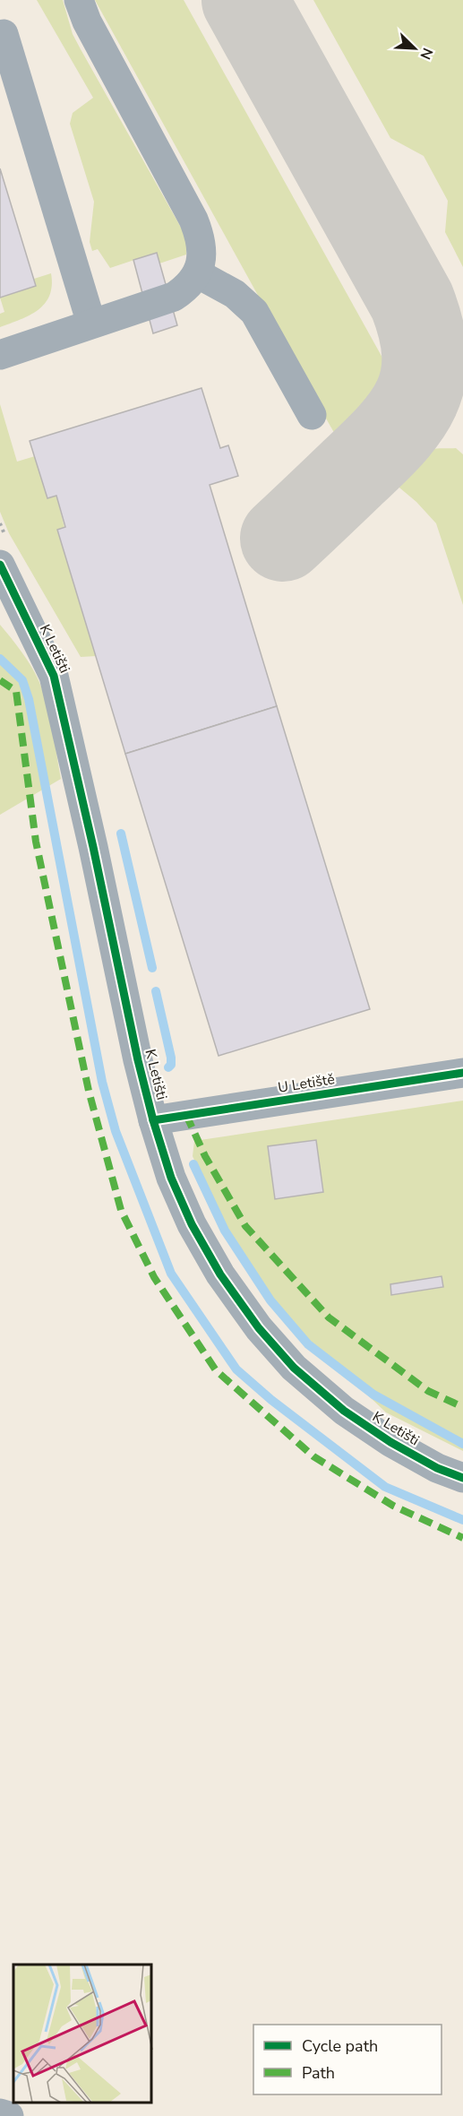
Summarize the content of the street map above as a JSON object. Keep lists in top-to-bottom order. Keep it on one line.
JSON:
{"streets":{"street":["K Letišti","U Letiště"]},"crossings":[["K Letišti","U Letiště"]],"legend":["Cycle path","Path"],"north":"bottom right"}
